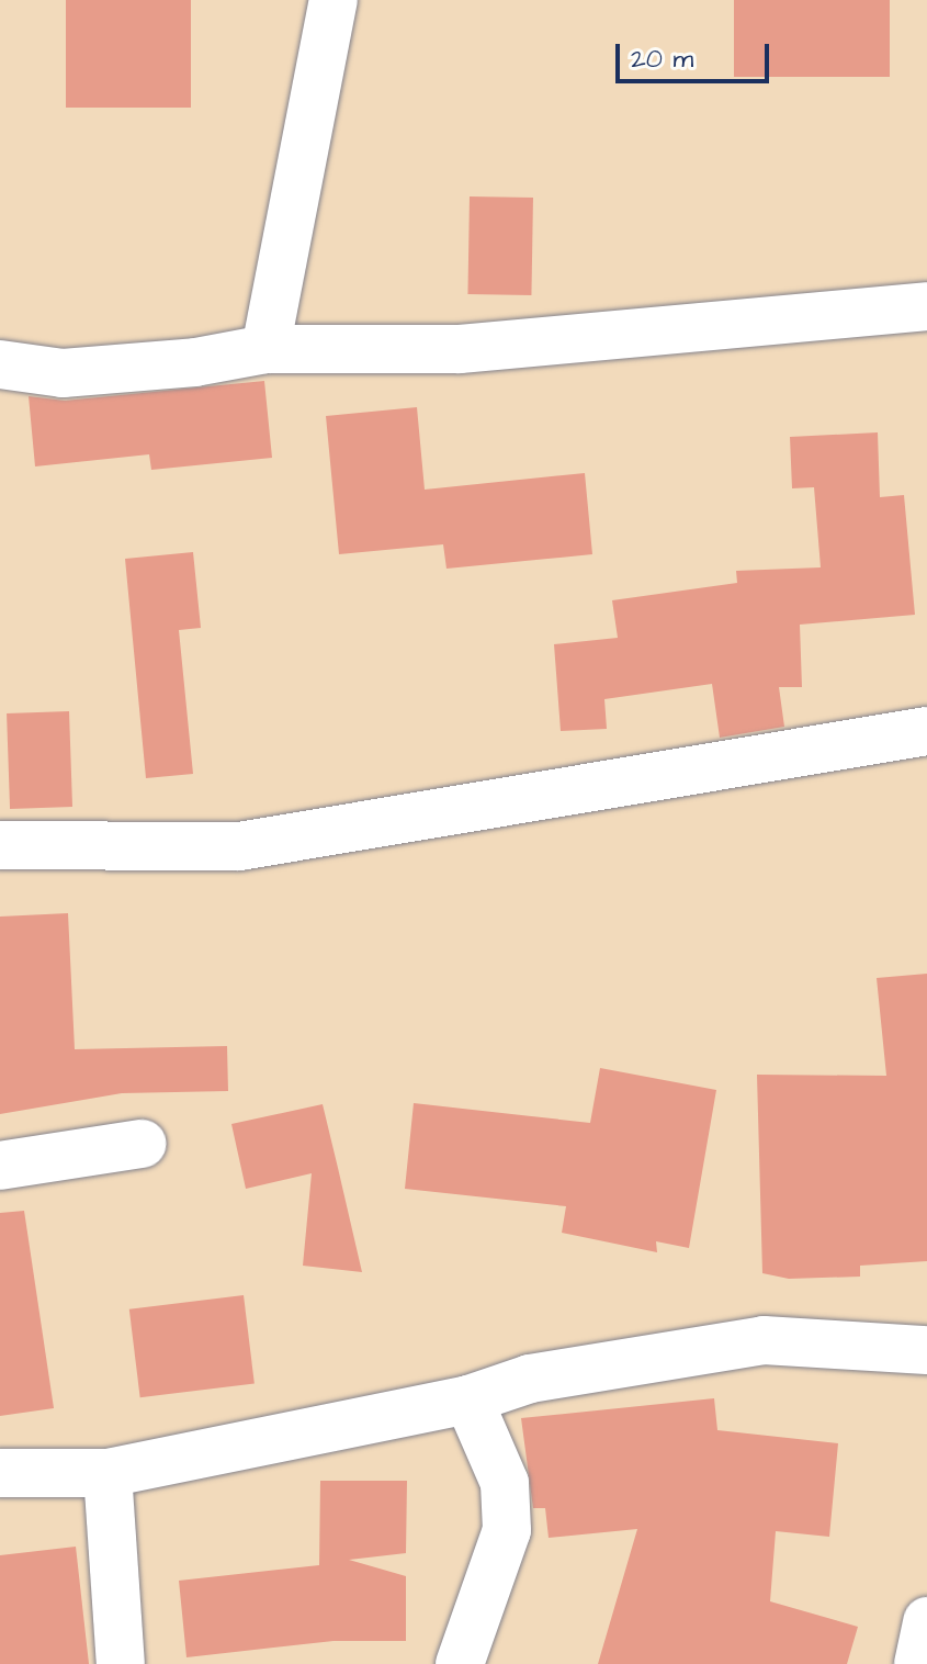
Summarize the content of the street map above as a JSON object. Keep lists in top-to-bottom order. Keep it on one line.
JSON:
{"scale_bar":"20 m"}
